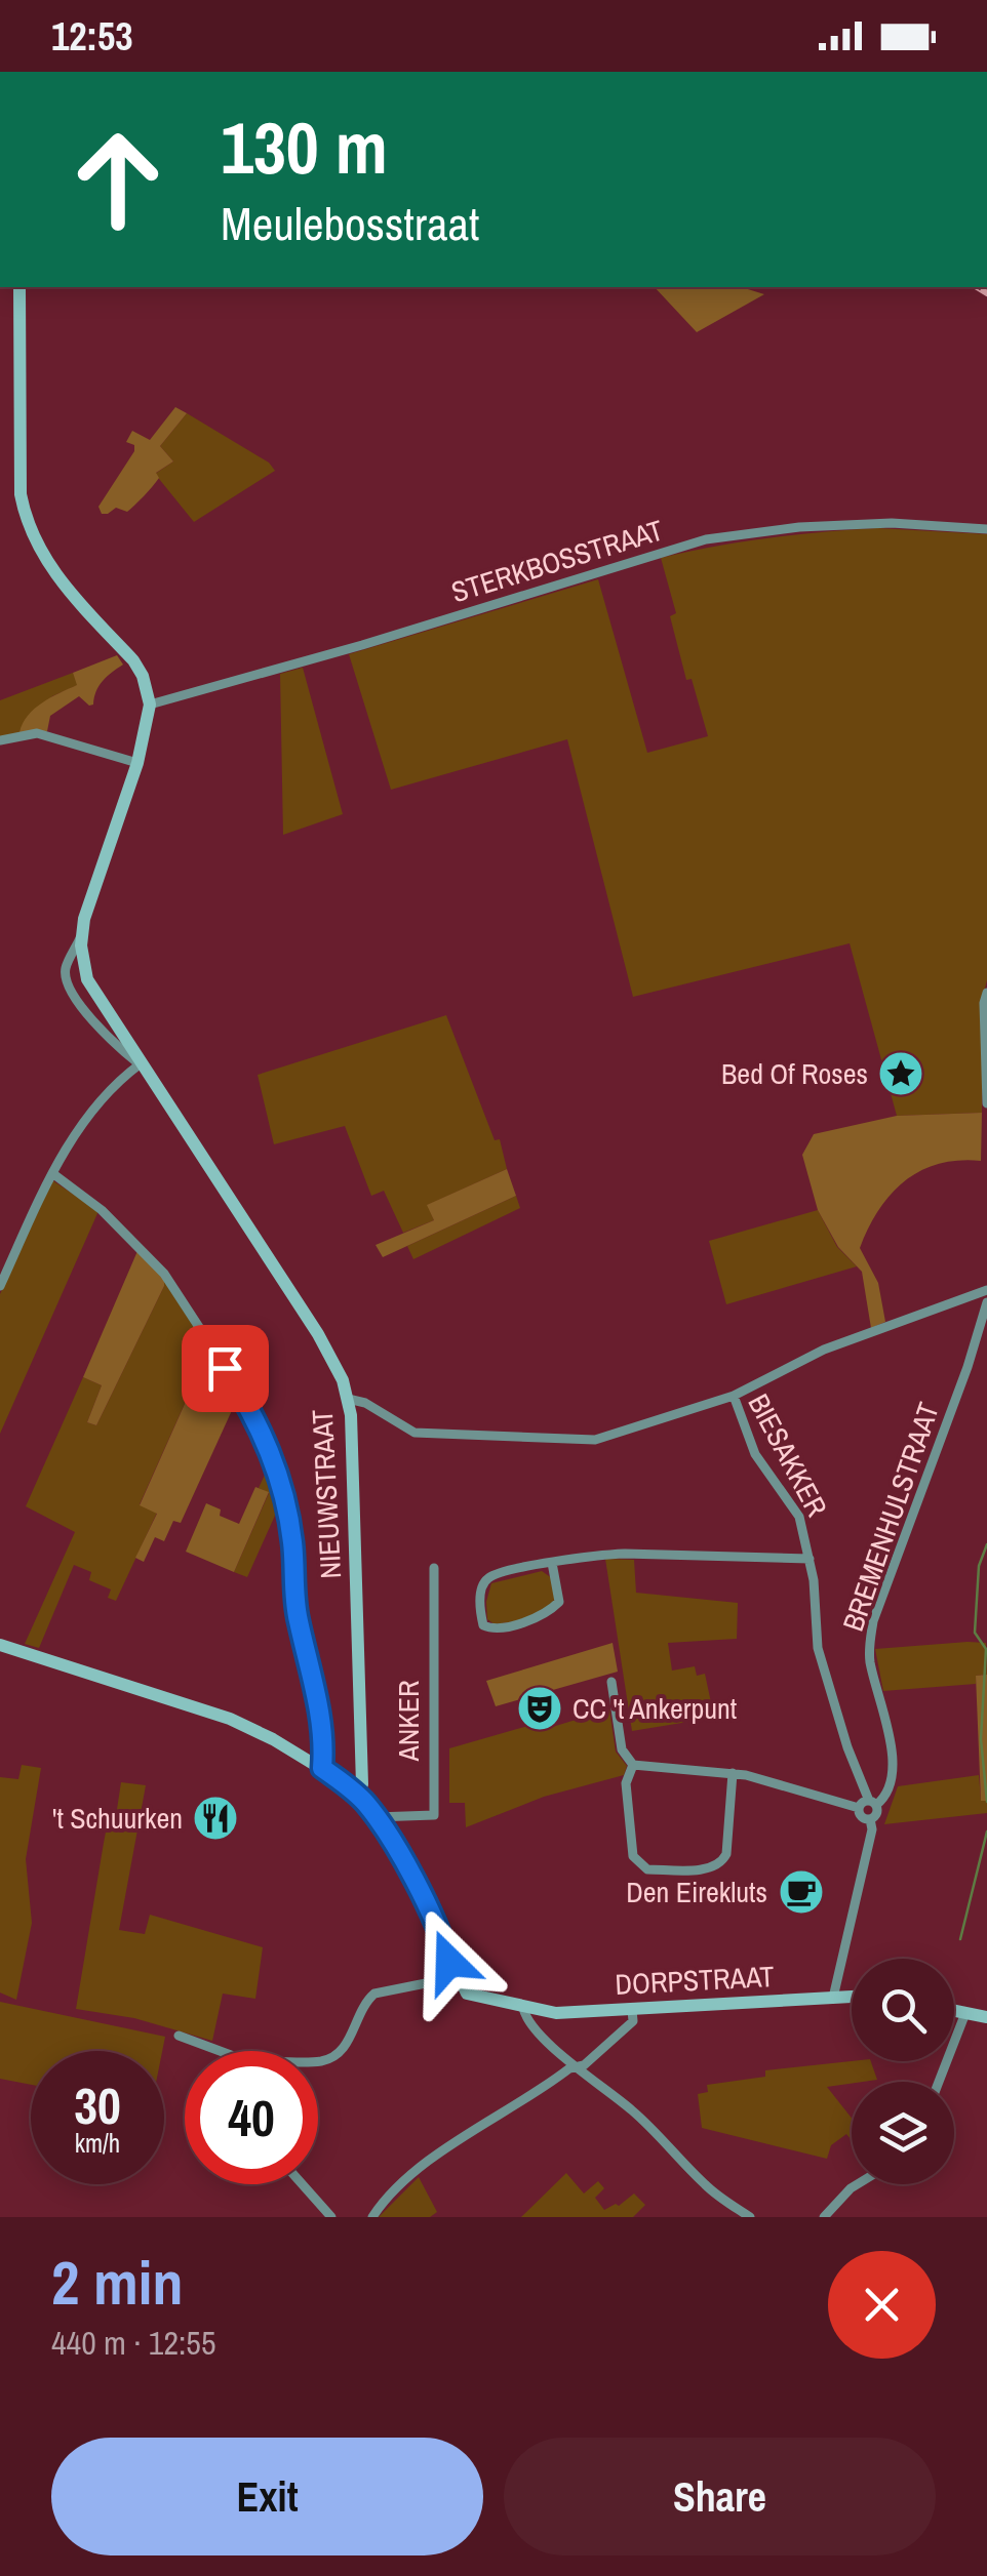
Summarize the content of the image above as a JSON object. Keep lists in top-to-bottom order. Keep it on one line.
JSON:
{"streets":{"street":["STERKBOSSTRAAT","BIESAKKER","NIEUWSTRAAT","BREMENHULSTRAAT","ANKER","DORPSTRAAT"]},"crossings":[["STERKBOSSTRAAT","NIEUWSTRAAT"],["BIESAKKER","NIEUWSTRAAT"],["BIESAKKER","BREMENHULSTRAAT"]],"places":{"place":["Bed Of Roses"],"theatre":["CC 't Ankerpunt"],"restaurant":["'t Schuurken"],"cafe":["Den Eirekluts"]},"page":{"status":"12:53","turn":["130 m","Meulebosstraat"],"speed":"30 km/h","limit":"40","heading":["2 min","440 m · 12:55"],"buttons":["Exit","Share"]}}
